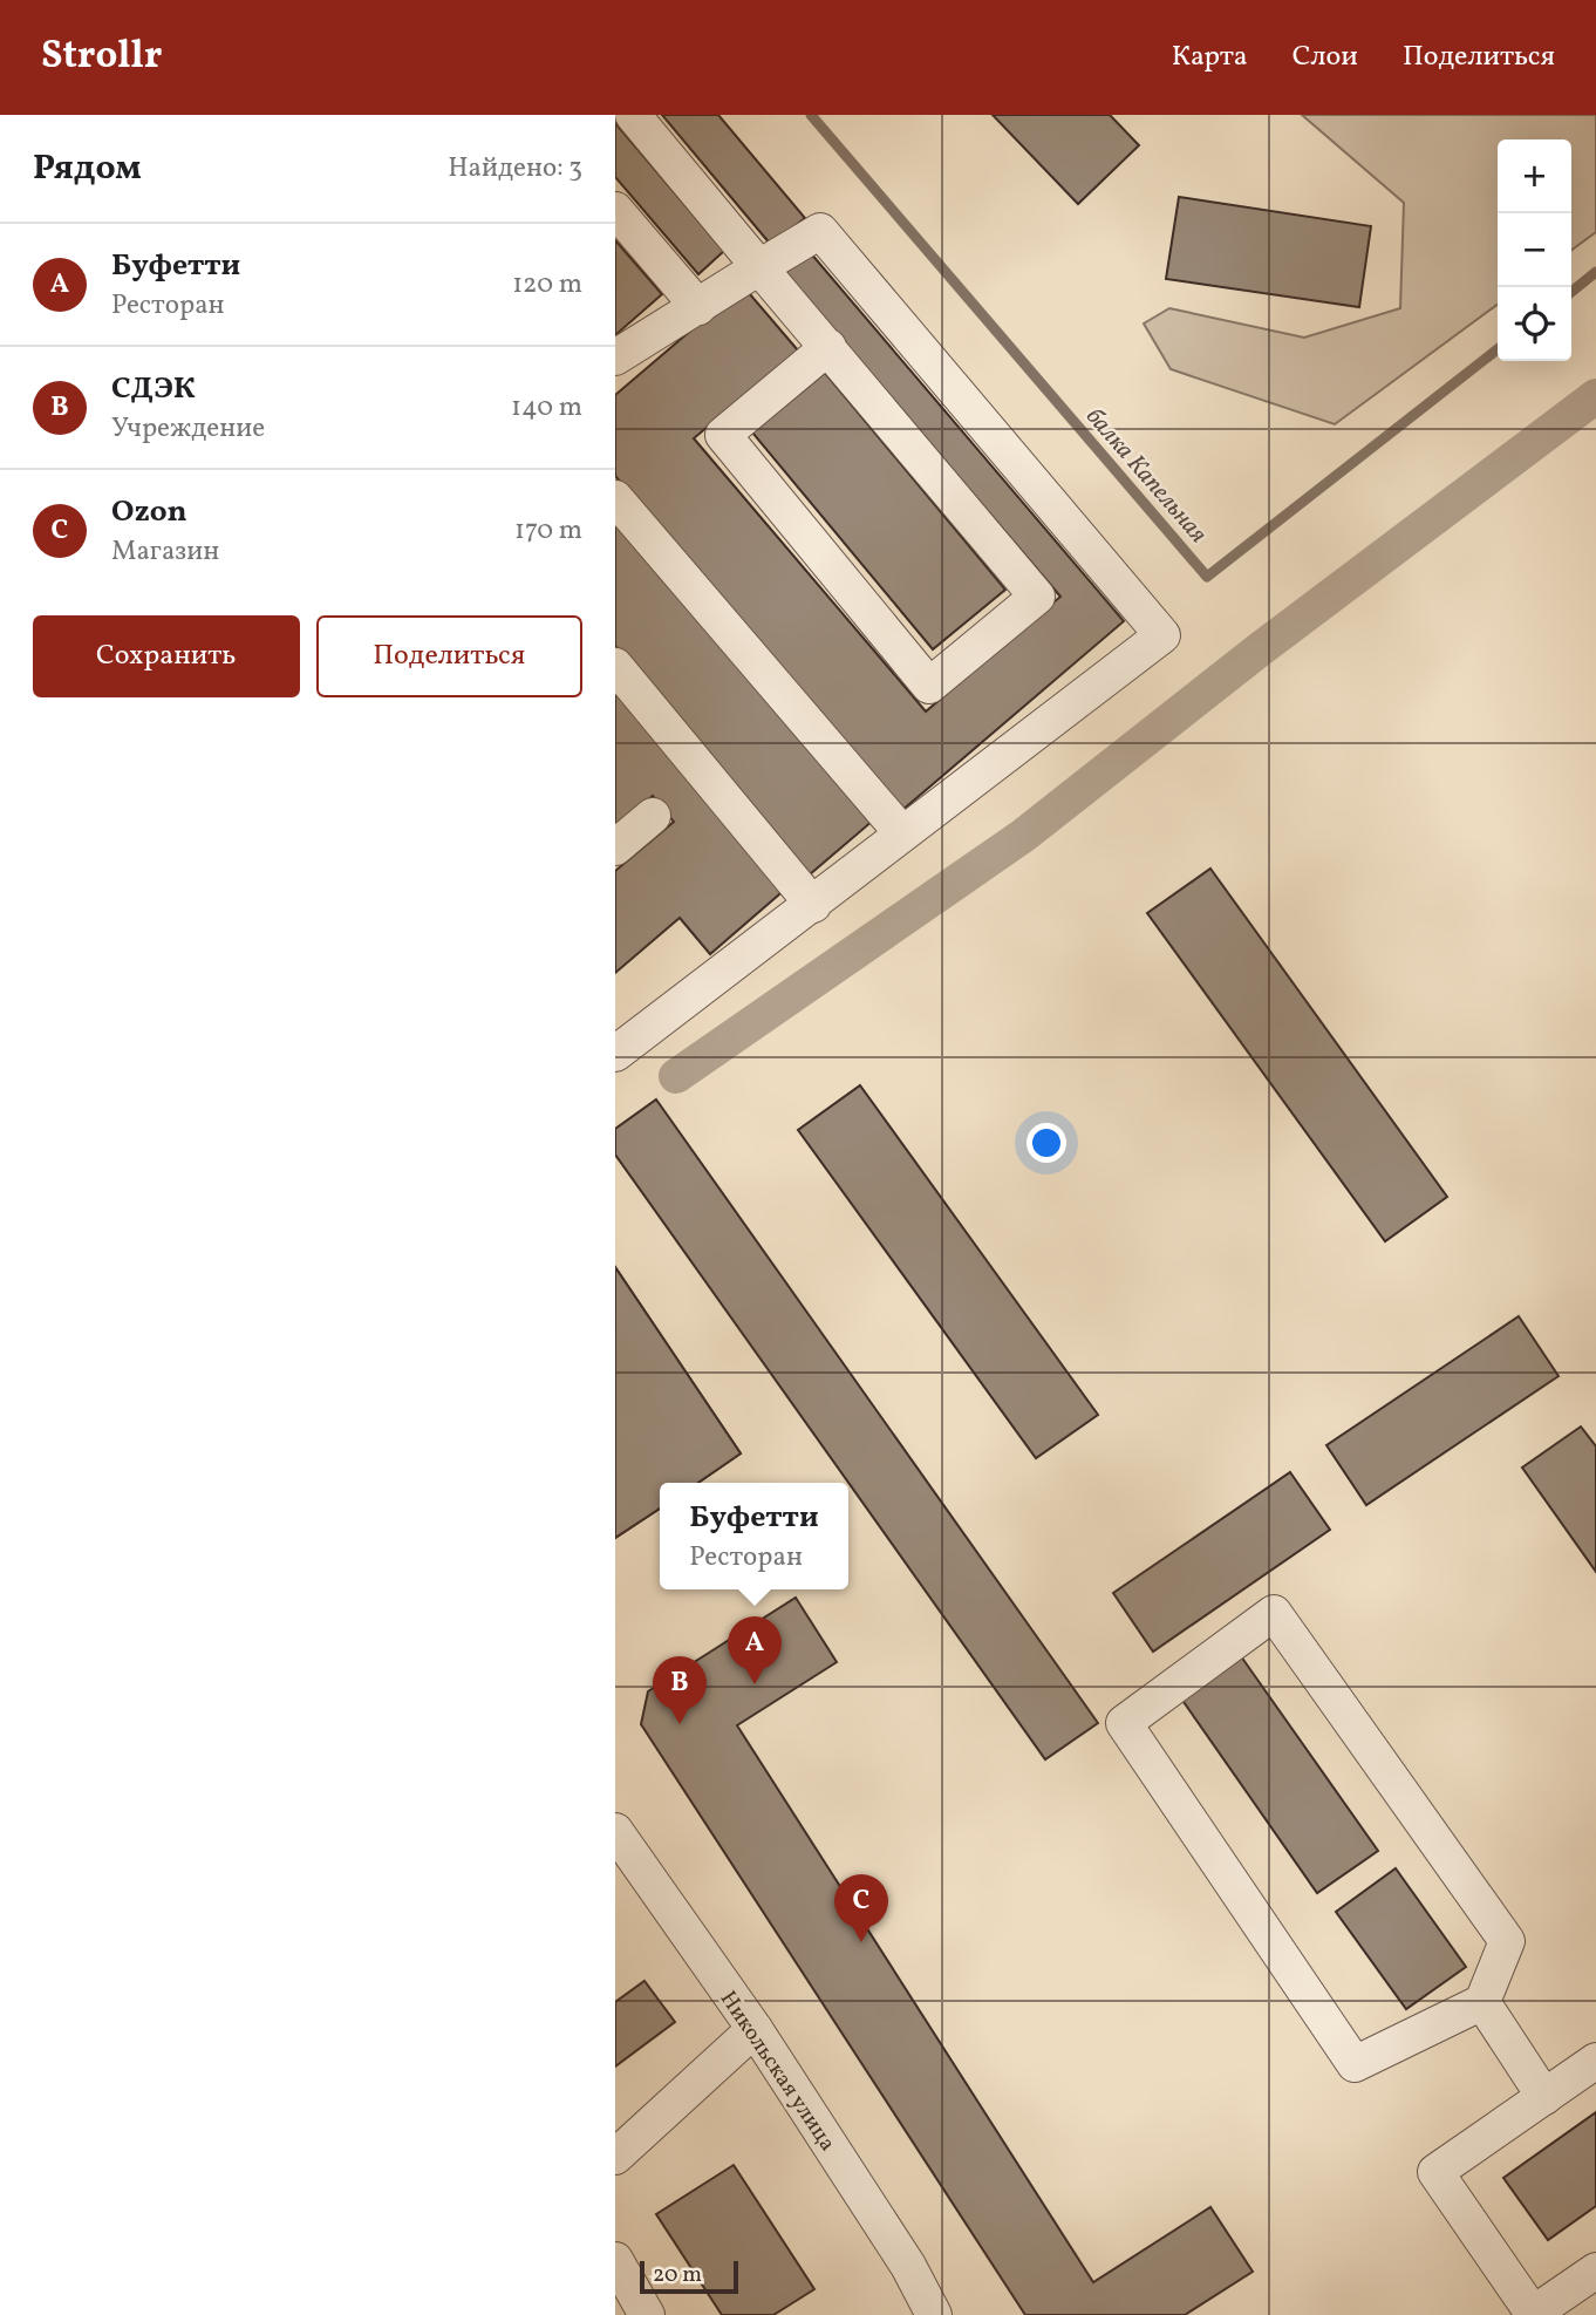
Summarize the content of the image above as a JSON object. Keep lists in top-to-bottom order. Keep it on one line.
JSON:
{"streets":{"street":["Никольская улица"]},"water":["балка Капельная"],"scale_bar":"20 m","page":{"header":"Strollr","nav":["Карта","Слои","Поделиться"],"heading":["Рядом","Найдено: 3"],"map_buttons":["+","−"],"list":[{"mark":"A","name":"Буфетти","note":"Ресторан","value":"120 m"},{"mark":"B","name":"СДЭК","note":"Учреждение","value":"140 m"},{"mark":"C","name":"Ozon","note":"Магазин","value":"170 m"}],"buttons":["Сохранить","Поделиться"],"popup":["Буфетти","Ресторан"],"pins":["A","B","C"],"scale":"20 m"}}
